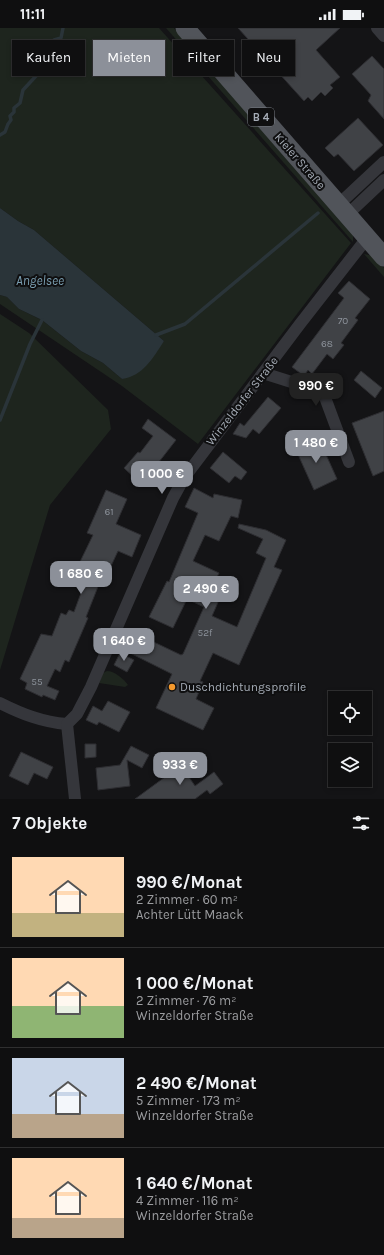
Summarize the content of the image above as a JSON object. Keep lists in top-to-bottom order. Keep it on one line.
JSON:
{"streets":{"main road":["B 4","Kieler Straße"],"street":["Winzeldorfer Straße"]},"crossings":[["Kieler Straße","Winzeldorfer Straße"]],"water":["Angelsee"],"places":["Duschdichtungsprofile"],"house_numbers":["70","68","61","52f","55"],"page":{"status":"11:11","chip":["Kaufen","Mieten","Filter","Neu"],"price":["990 €","1 480 €","1 000 €","1 680 €","2 490 €","1 640 €","933 €"],"heading":"7 Objekte","list":[{"name":"990 €/Monat","note":"2 Zimmer · 60 m² · Achter Lütt Maack"},{"name":"1 000 €/Monat","note":"2 Zimmer · 76 m² · Winzeldorfer Straße"},{"name":"2 490 €/Monat","note":"5 Zimmer · 173 m² · Winzeldorfer Straße"},{"name":"1 640 €/Monat","note":"4 Zimmer · 116 m² · Winzeldorfer Straße"}]}}
